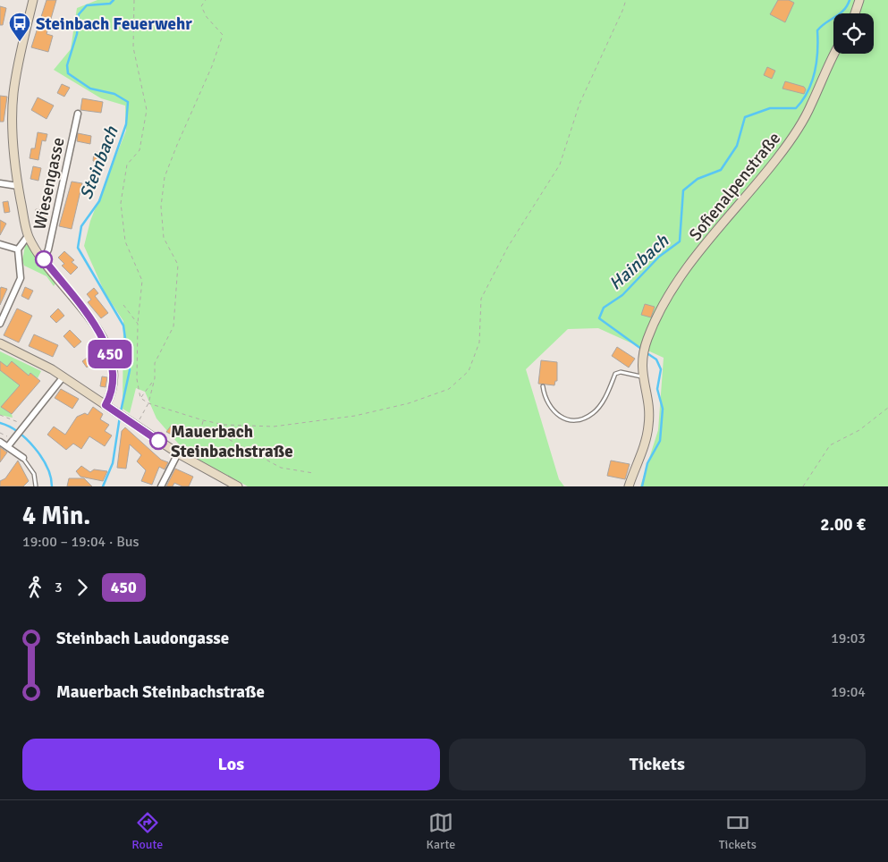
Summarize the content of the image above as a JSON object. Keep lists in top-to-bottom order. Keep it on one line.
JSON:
{"streets":{"street":["Wiesengasse","Sofienalpenstraße"]},"water":["Steinbach","Hainbach"],"places":{"bus stop":["Steinbach Feuerwehr"],"other":["Mauerbach Steinbachstraße"]},"lines":["bus line 450"],"page":{"on_map":"450","heading":["4 Min.","19:00 – 19:04 · Bus","2.00 €"],"legs":["3","450"],"list":[{"name":"Steinbach Laudongasse","value":"19:03"},{"name":"Mauerbach Steinbachstraße","value":"19:04"}],"buttons":["Los","Tickets"],"tabs":["Route","Karte","Tickets"]}}
